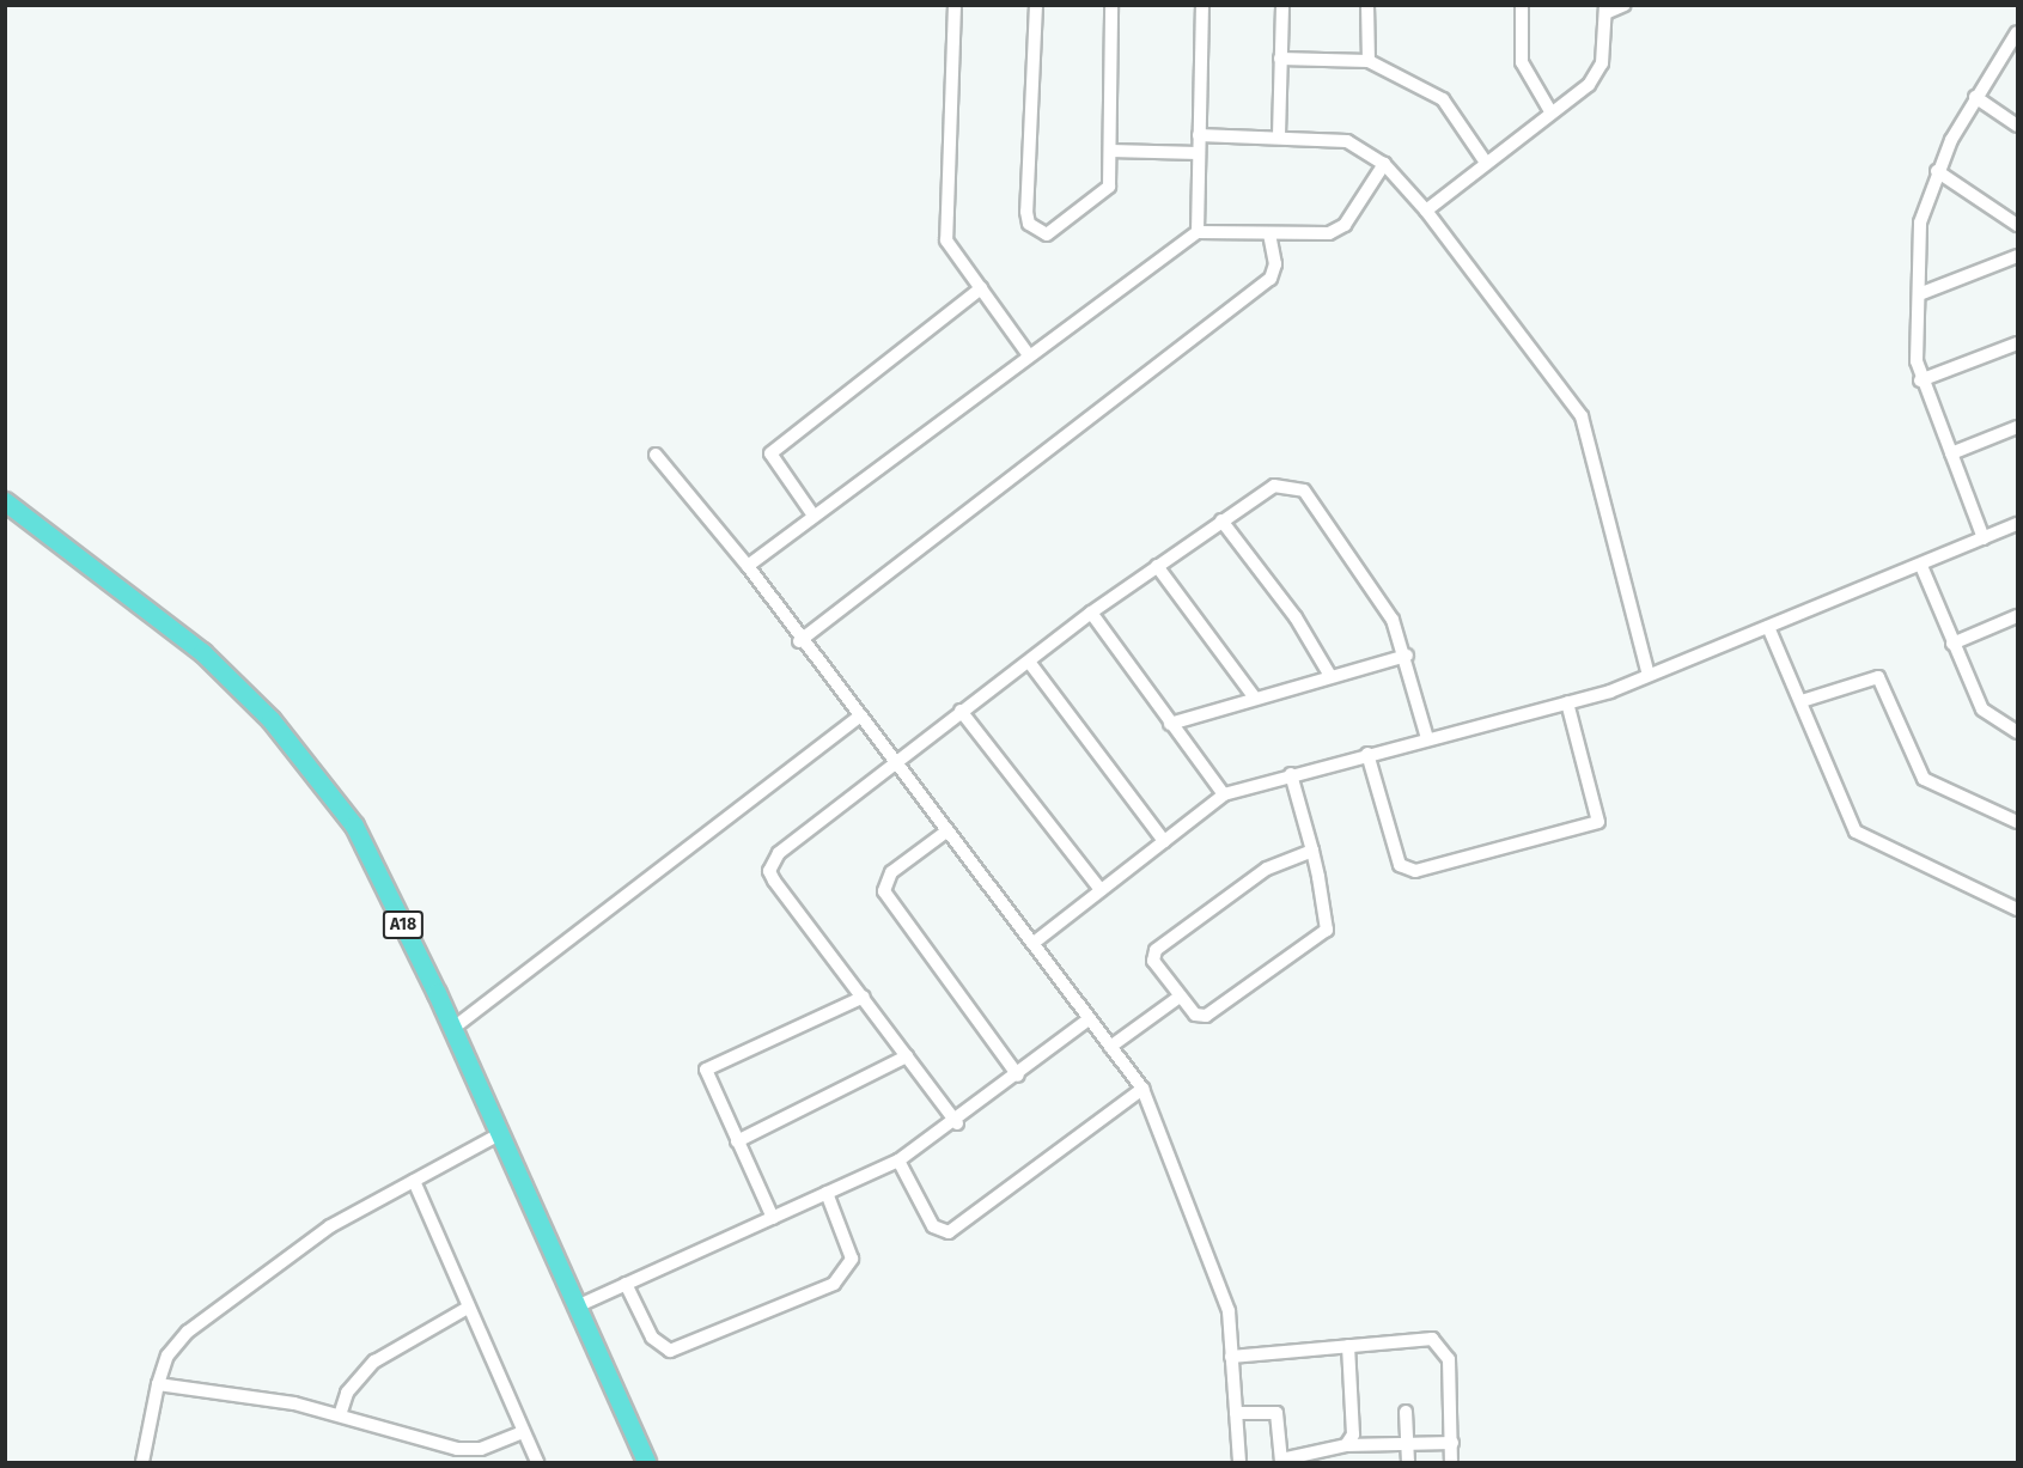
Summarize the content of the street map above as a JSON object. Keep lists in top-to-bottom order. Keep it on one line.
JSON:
{"streets":{"highway":["A18"]}}
